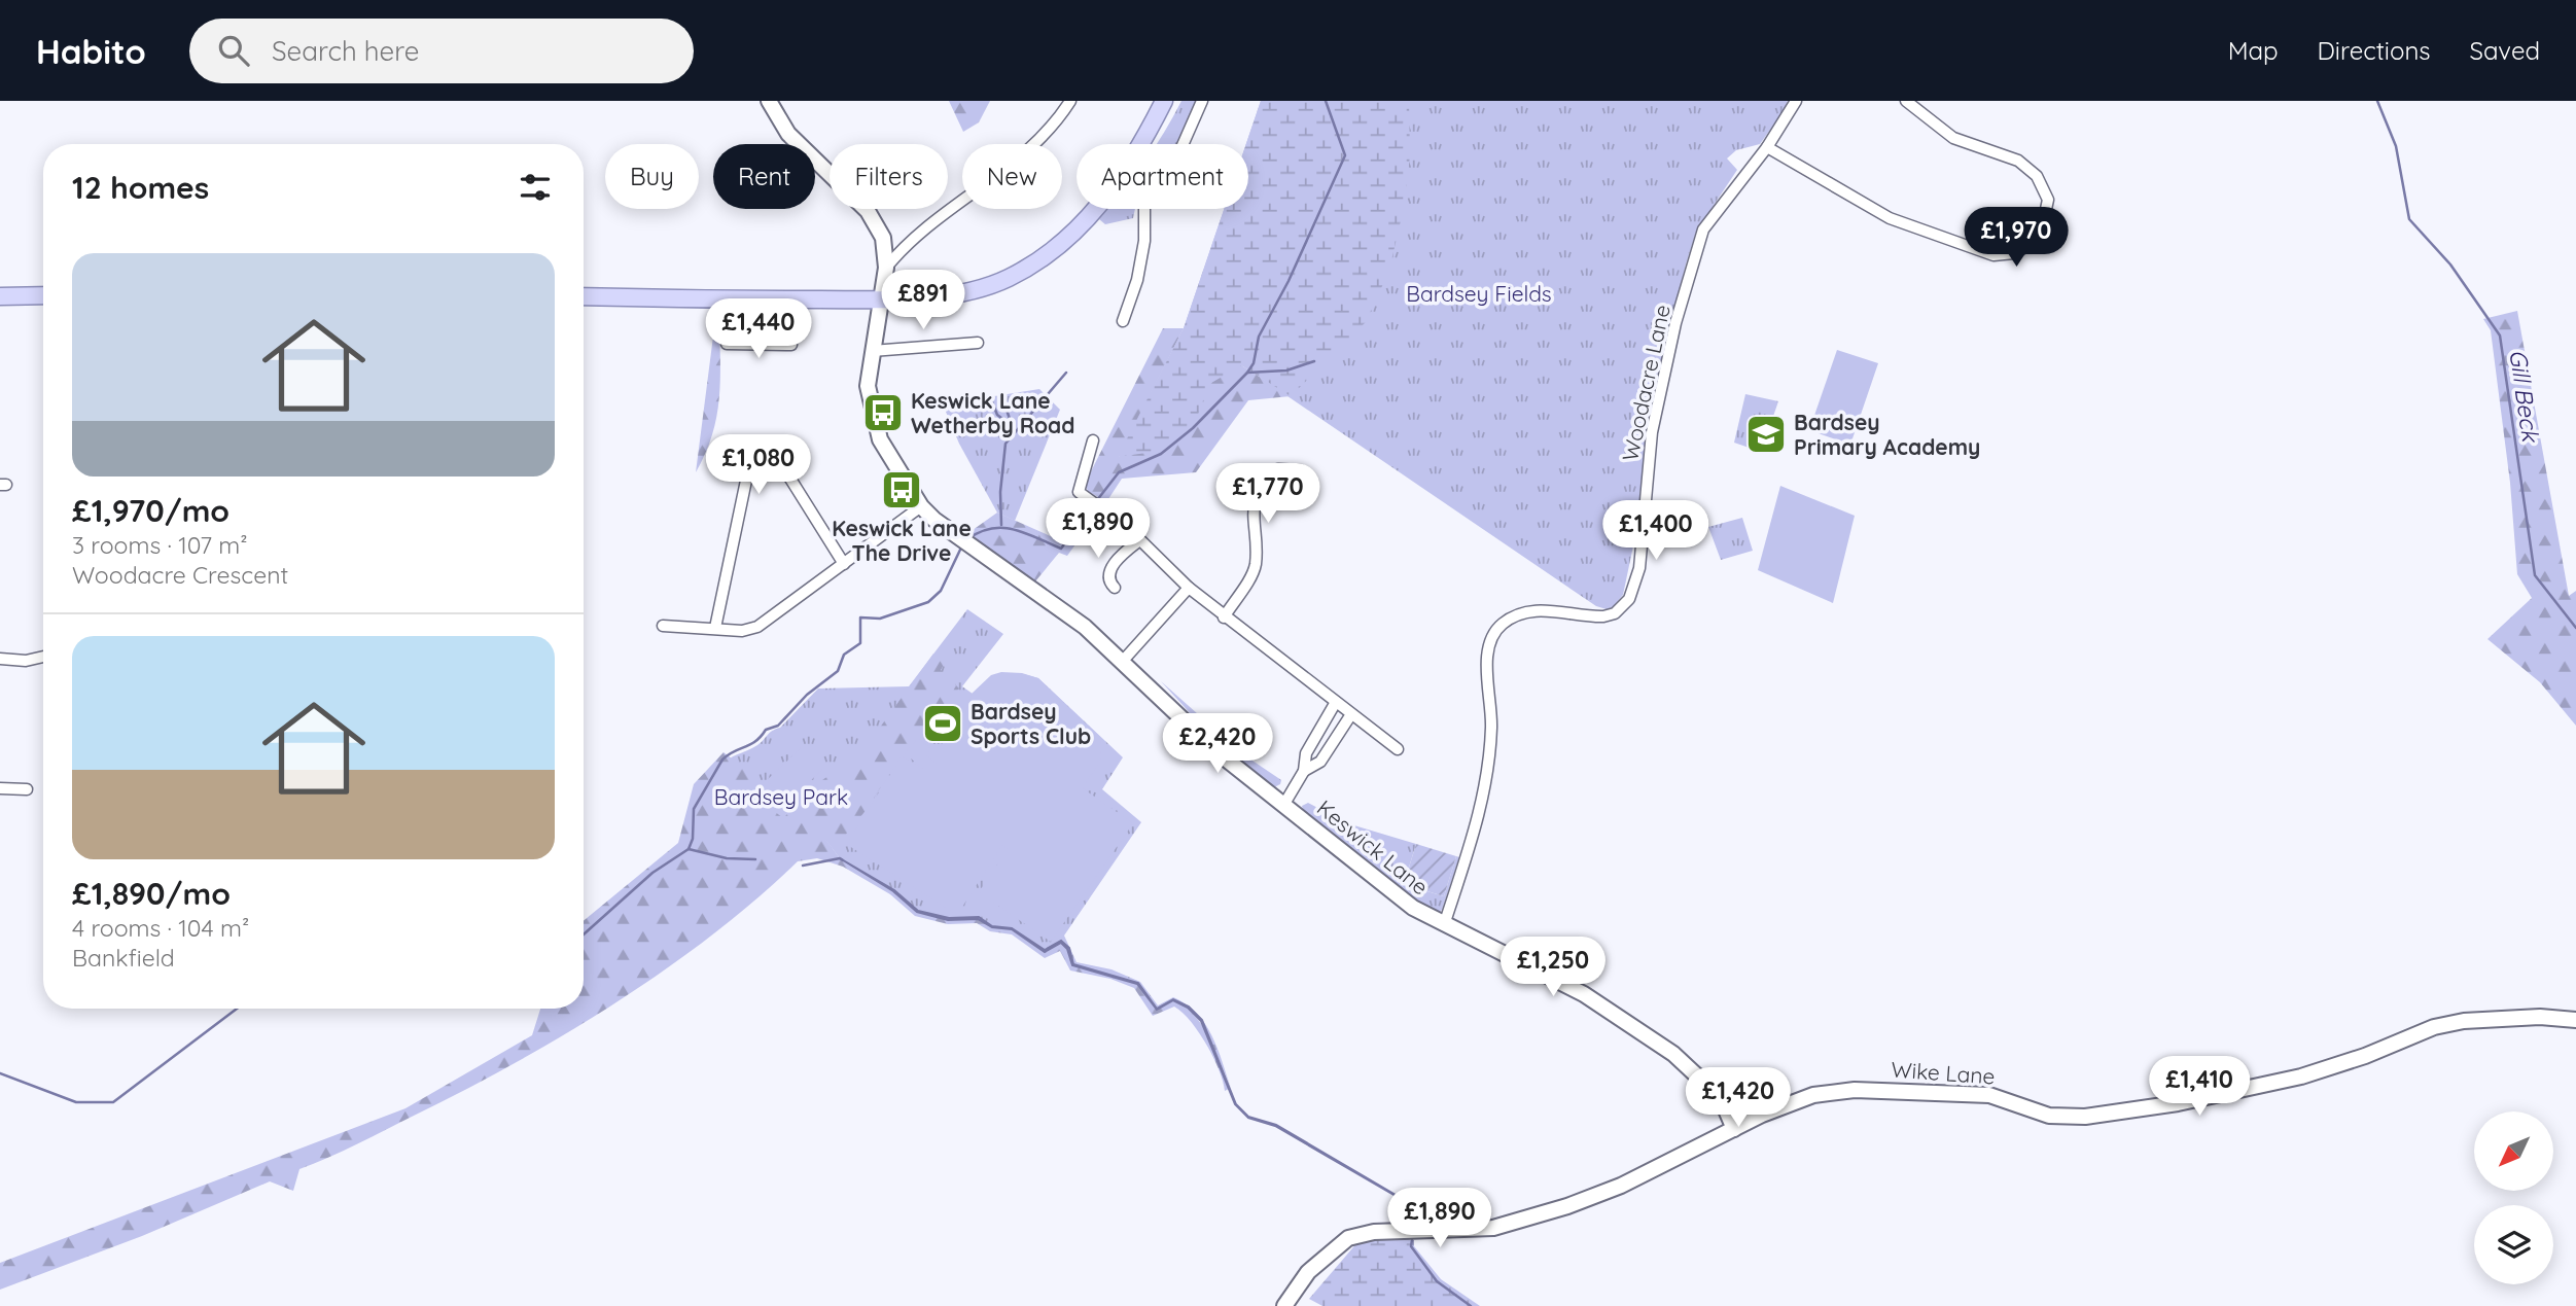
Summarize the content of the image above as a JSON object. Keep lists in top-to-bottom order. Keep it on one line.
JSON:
{"streets":{"street":["Woodacre Lane","Keswick Lane","Wike Lane"]},"crossings":[["Woodacre Lane","Keswick Lane"],["Keswick Lane","Wike Lane"]],"water":["Gill Beck"],"parks":["Bardsey Fields","Bardsey Park"],"places":{"bus stop":["Keswick Lane Wetherby Road","Keswick Lane The Drive"],"school or university":["Bardsey Primary Academy"],"sports":["Bardsey Sports Club"]},"north":"bottom left","page":{"header":"Habito","search":"Search here","nav":["Map","Directions","Saved"],"chip":["Buy","Rent","Filters","New","Apartment"],"heading":"12 homes","price":["£1,970","£891","£1,440","£1,080","£1,770","£1,890","£1,400","£2,420","£1,250","£1,410","£1,420","£1,890"],"list":[{"name":"£1,970/mo","note":"3 rooms · 107 m² · Woodacre Crescent"},{"name":"£1,890/mo","note":"4 rooms · 104 m² · Bankfield"}]}}
